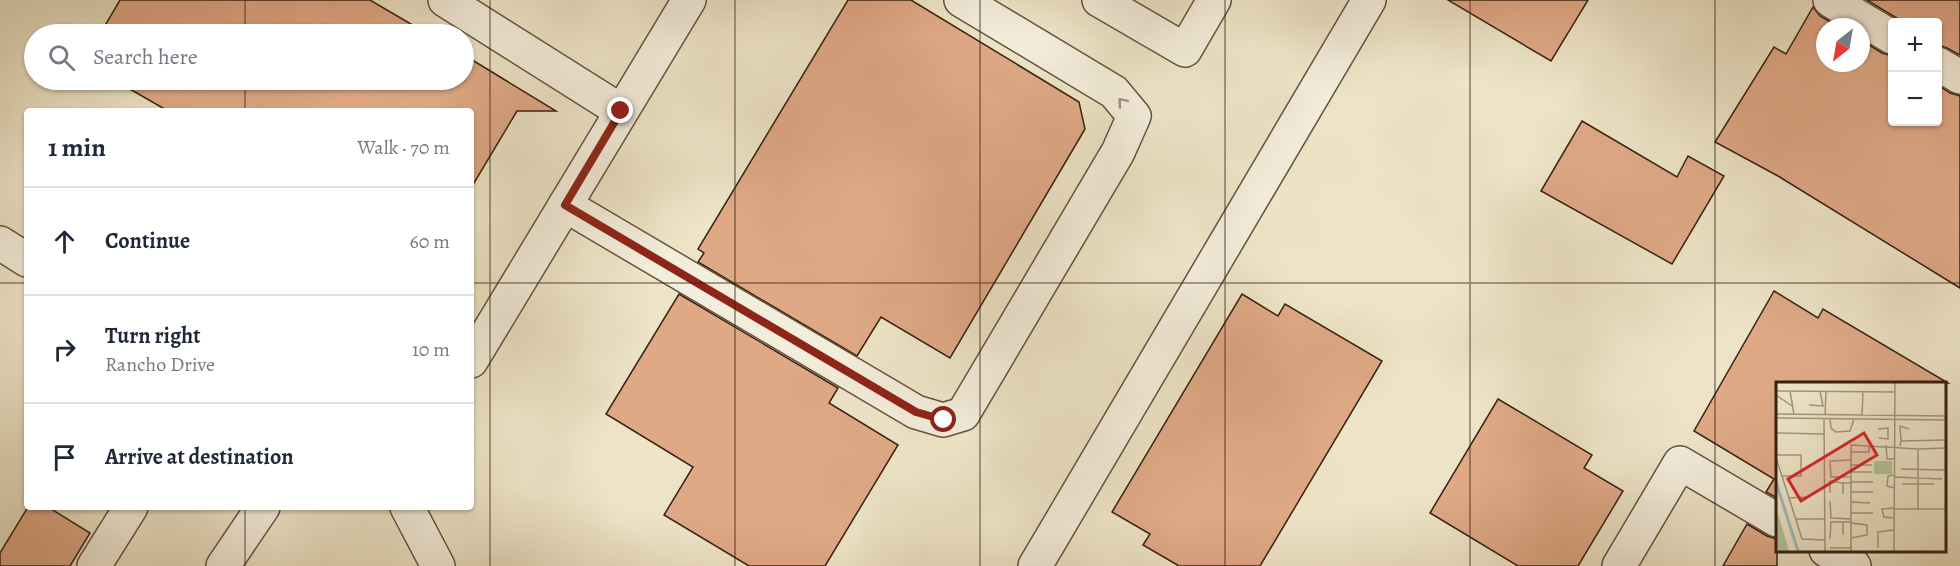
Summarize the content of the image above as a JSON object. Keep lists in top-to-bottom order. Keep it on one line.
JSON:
{"north":"bottom left","page":{"map_buttons":["+","−"],"search":"Search here","heading":["1 min","Walk · 70 m"],"list":[["Continue","60 m"],["Turn right","Rancho Drive","10 m"],"Arrive at destination"]}}
